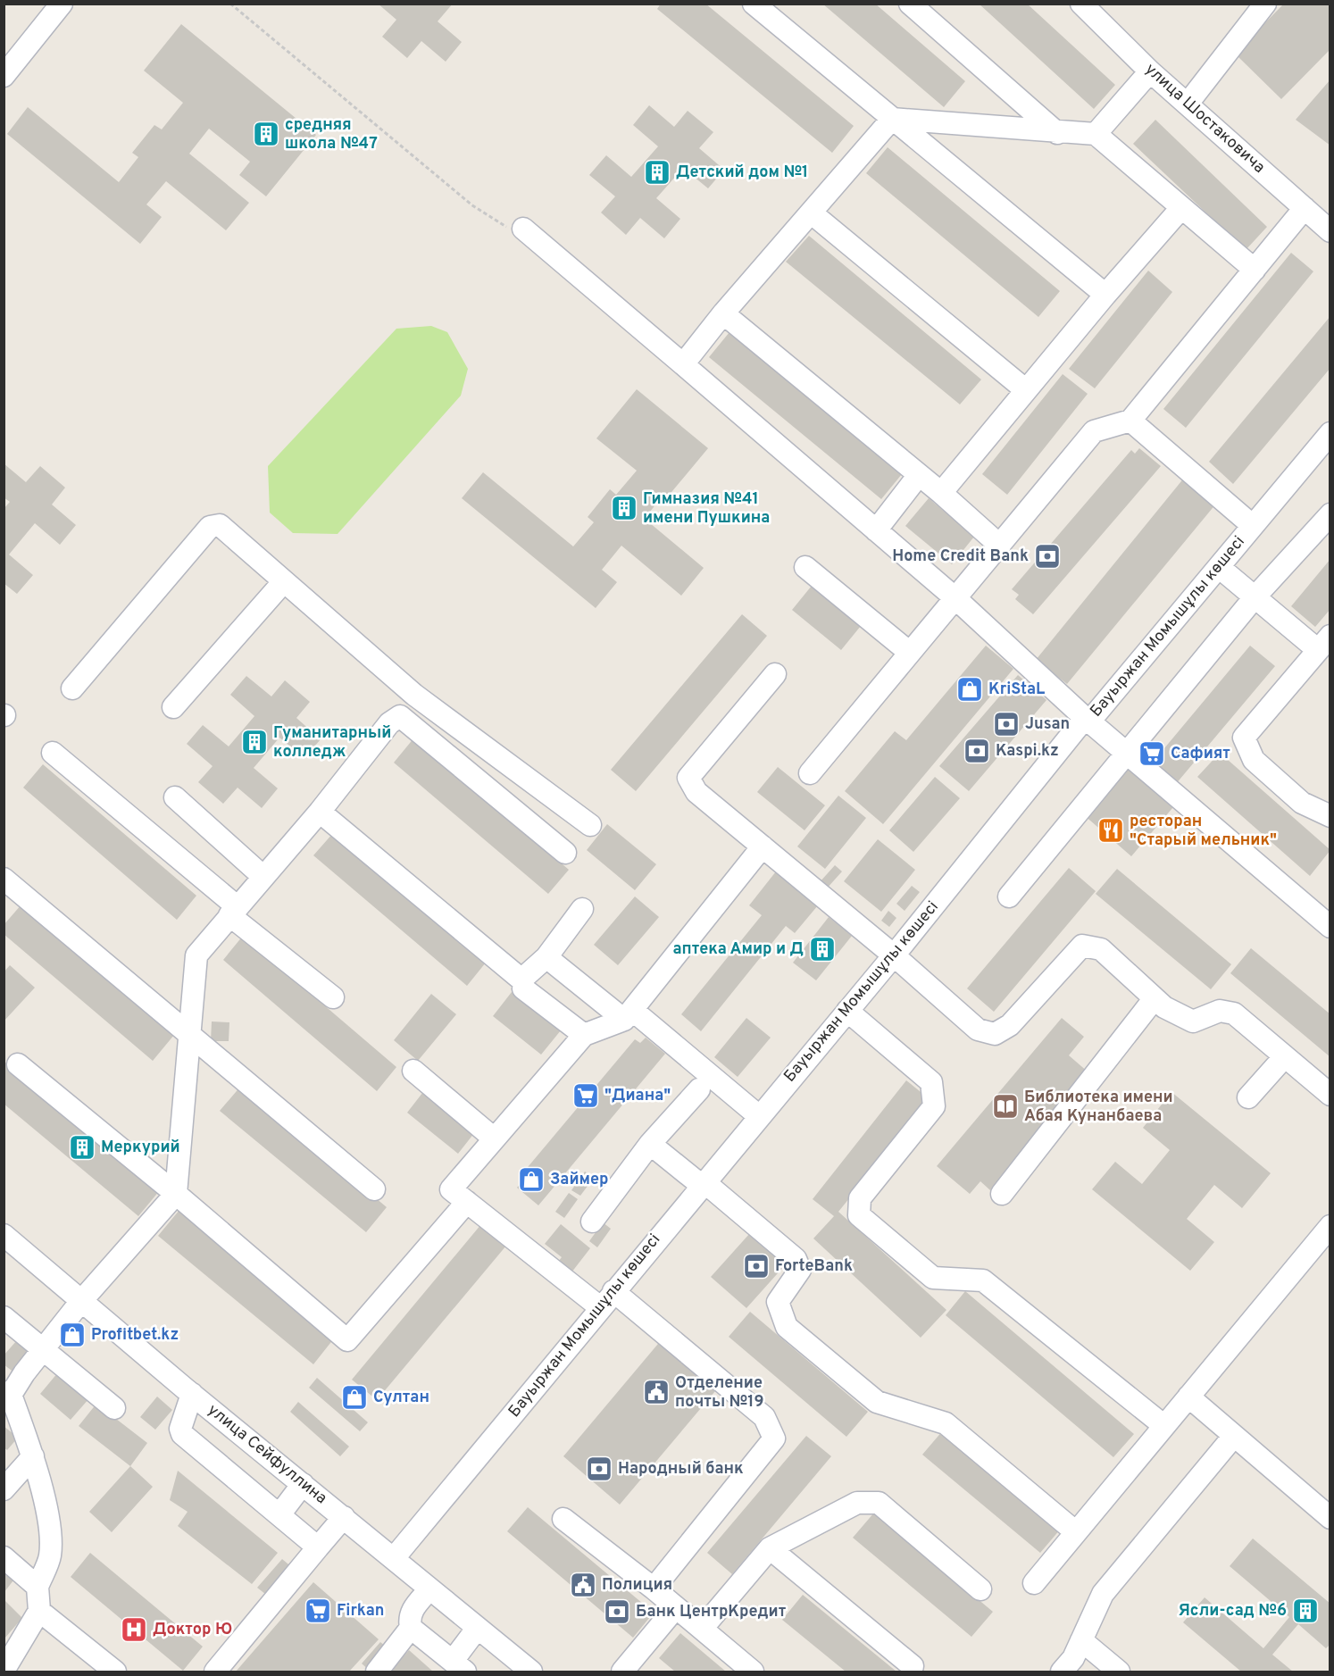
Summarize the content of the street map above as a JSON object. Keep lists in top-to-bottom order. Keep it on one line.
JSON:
{"streets":{"street":["улица Шостаковича","Бауыржан Момышұлы көшесі","улица Сейфуллина"]},"crossings":[["Бауыржан Момышұлы көшесі","улица Сейфуллина"]],"places":{"building":["средняя школа №47","Детский дом №1","Гимназия №41 имени Пушкина","Гуманитарный колледж","аптека Амир и Д","Меркурий","Ясли-сад №6"],"bank":["Home Credit Bank","Jusan","Kaspi.kz","ForteBank","Народный банк","Банк ЦентрКредит"],"shop":["KriStaL","Займер","Profitbet.kz","Султан"],"supermarket":["Сафият","\"Диана\"","Firkan"],"restaurant":["ресторан \"Старый мельник\""],"library":["Библиотека имени Абая Кунанбаева"],"public building":["Отделение почты №19","Полиция"],"hospital":["Доктор Ю"]}}
